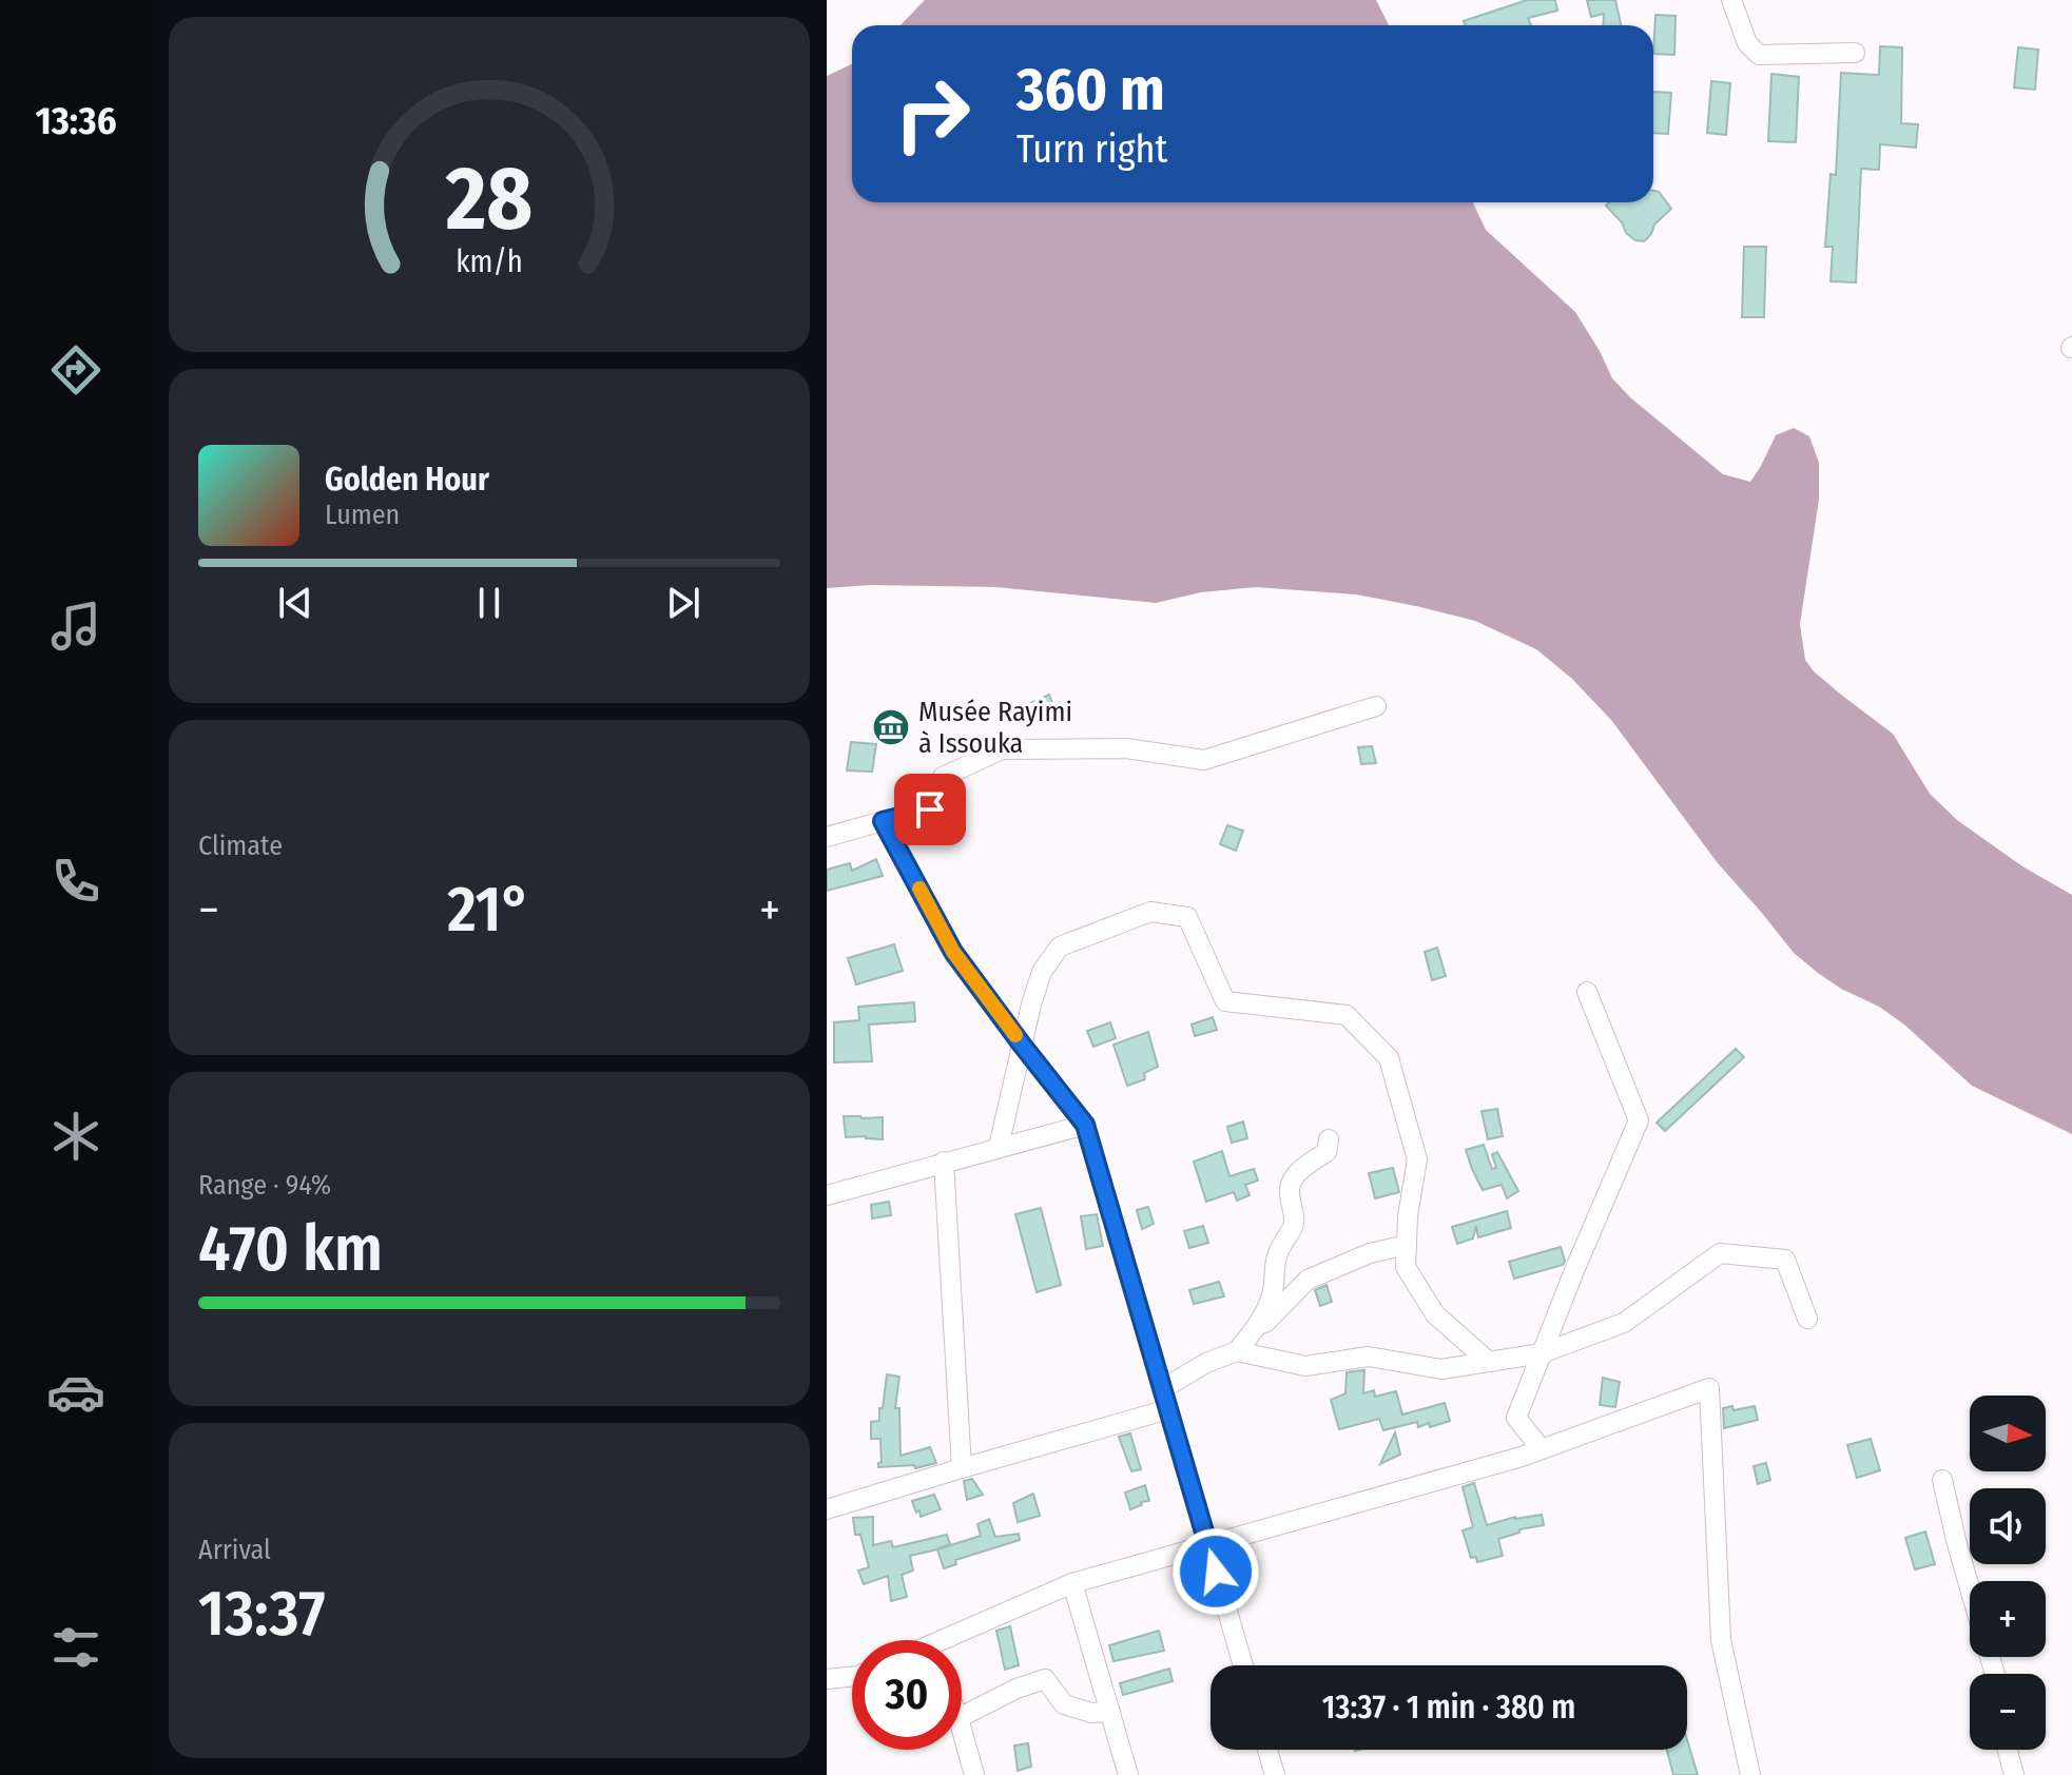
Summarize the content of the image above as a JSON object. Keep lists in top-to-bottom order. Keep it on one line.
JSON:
{"places":{"museum":["Musée Rayimi à Issouka"]},"north":"right","page":{"tabs":"13:36","turn":["360 m","Turn right"],"song":["Golden Hour","Lumen"],"tile":["Climate",["Range · 94%","470 km"],["Arrival","13:37"]],"heat":["−","21°","+"],"map_buttons":["+","−"],"limit":"30","trip":"13:37 · 1 min · 380 m","gauge":["28","km/h"]}}
